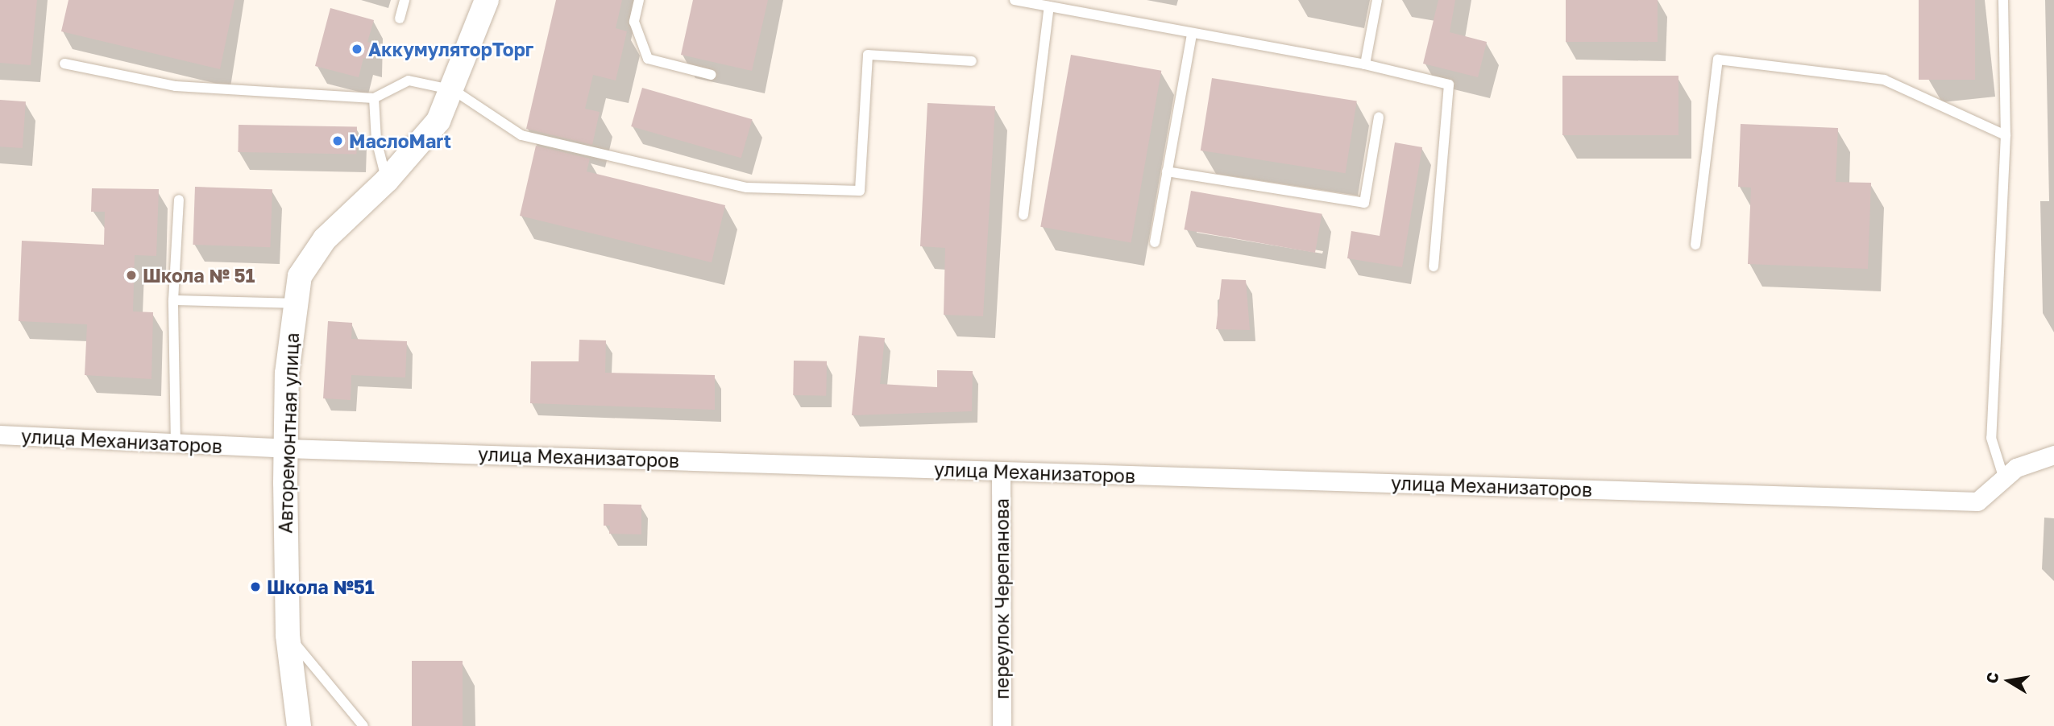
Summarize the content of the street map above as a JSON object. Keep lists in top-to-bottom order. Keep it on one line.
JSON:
{"streets":{"street":["Авторемонтная улица","улица Механизаторов","переулок Черепанова"]},"crossings":[["Авторемонтная улица","улица Механизаторов"],["улица Механизаторов","переулок Черепанова"]],"places":["АккумуляторТорг","МаслоMart","Школа № 51","Школа №51"],"north":"left"}
